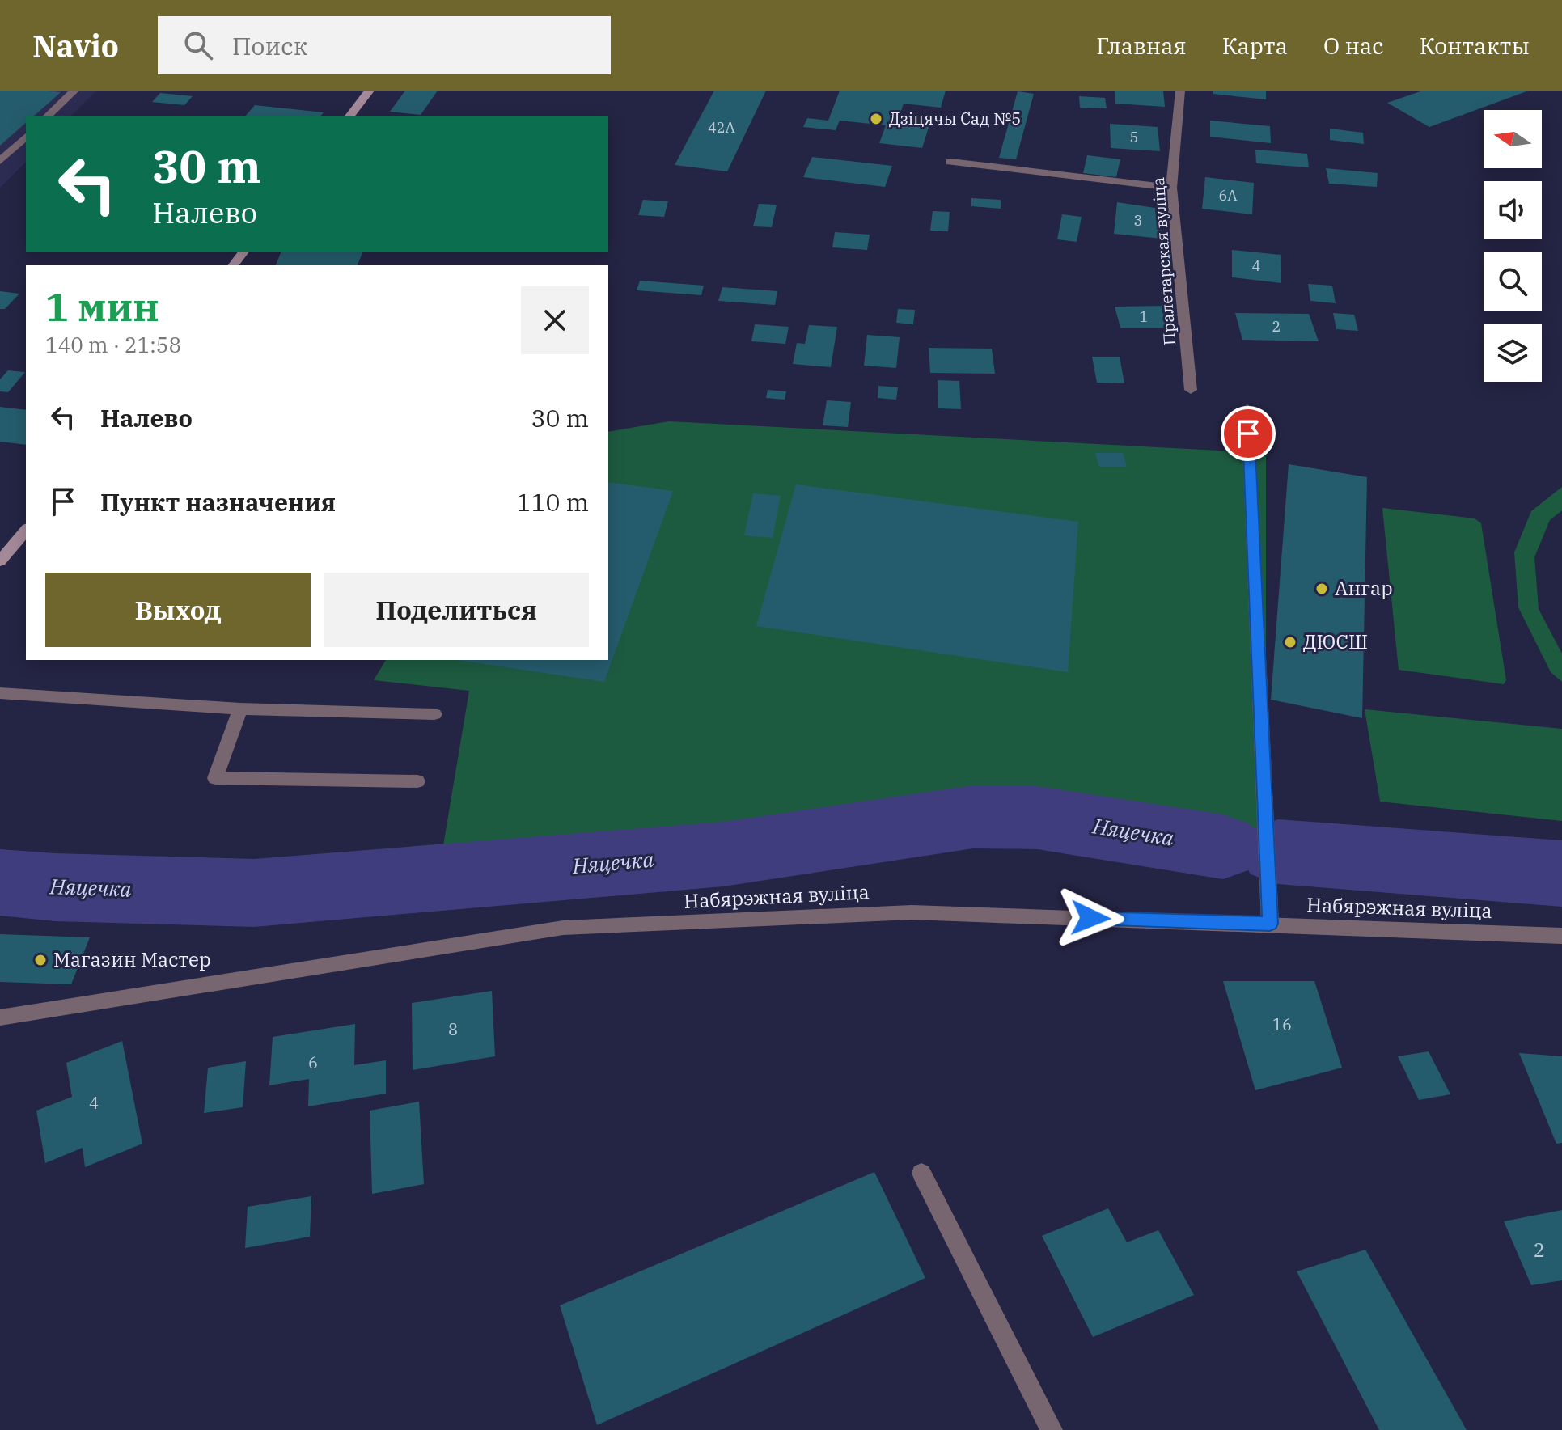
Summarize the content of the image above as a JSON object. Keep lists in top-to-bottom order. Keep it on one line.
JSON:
{"streets":{"street":["Пралетарская вуліца","Набярэжная вуліца"]},"water":["Няцечка"],"places":["Дзіцячы Сад №5","Ангар","ДЮСШ","Магазин Мастер"],"house_numbers":["42А","5","6А","3","4","1","2","16","8","6","4","2"],"north":"left","page":{"header":"Navio","search":"Поиск","nav":["Главная","Карта","О нас","Контакты"],"turn":["30 m","Налево"],"heading":["1 мин","140 m · 21:58"],"list":[{"name":"Налево","value":"30 m"},{"name":"Пункт назначения","value":"110 m"}],"buttons":["Выход","Поделиться"]}}
